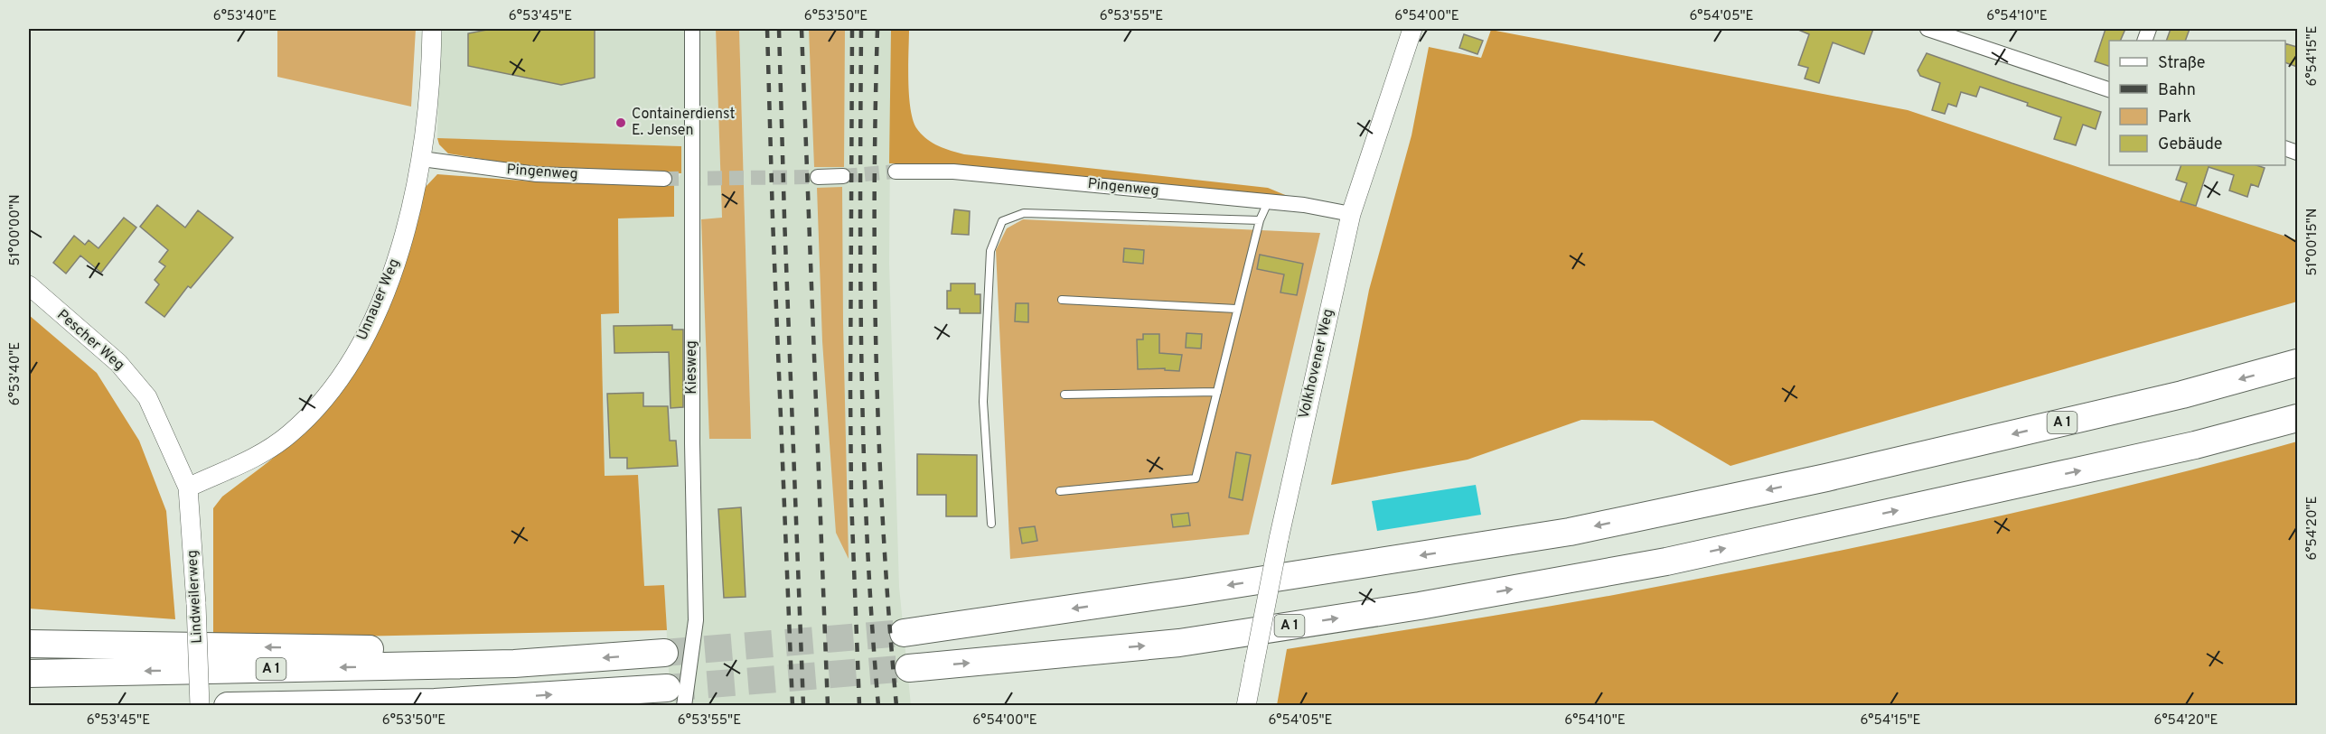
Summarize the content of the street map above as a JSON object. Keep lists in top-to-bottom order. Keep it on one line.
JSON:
{"streets":{"highway":["A 1"],"street":["Pingenweg","Unnauer Weg","Pescher Weg","Volkhovener Weg","Kiesweg","Lindweilerweg"]},"crossings":[["Pingenweg","Unnauer Weg"],["Pingenweg","Volkhovener Weg"],["Unnauer Weg","Pescher Weg"],["Unnauer Weg","Lindweilerweg"],["Pescher Weg","Lindweilerweg"]],"places":["Containerdienst E. Jensen"],"legend":["Straße","Bahn","Park","Gebäude"],"coordinates":["6°53'40\"E","6°53'45\"E","6°53'50\"E","6°53'55\"E","6°54'00\"E","6°54'05\"E","6°54'10\"E","6°54'15\"E","51°00'00\"N","51°00'15\"N","6°54'20\"E"]}
